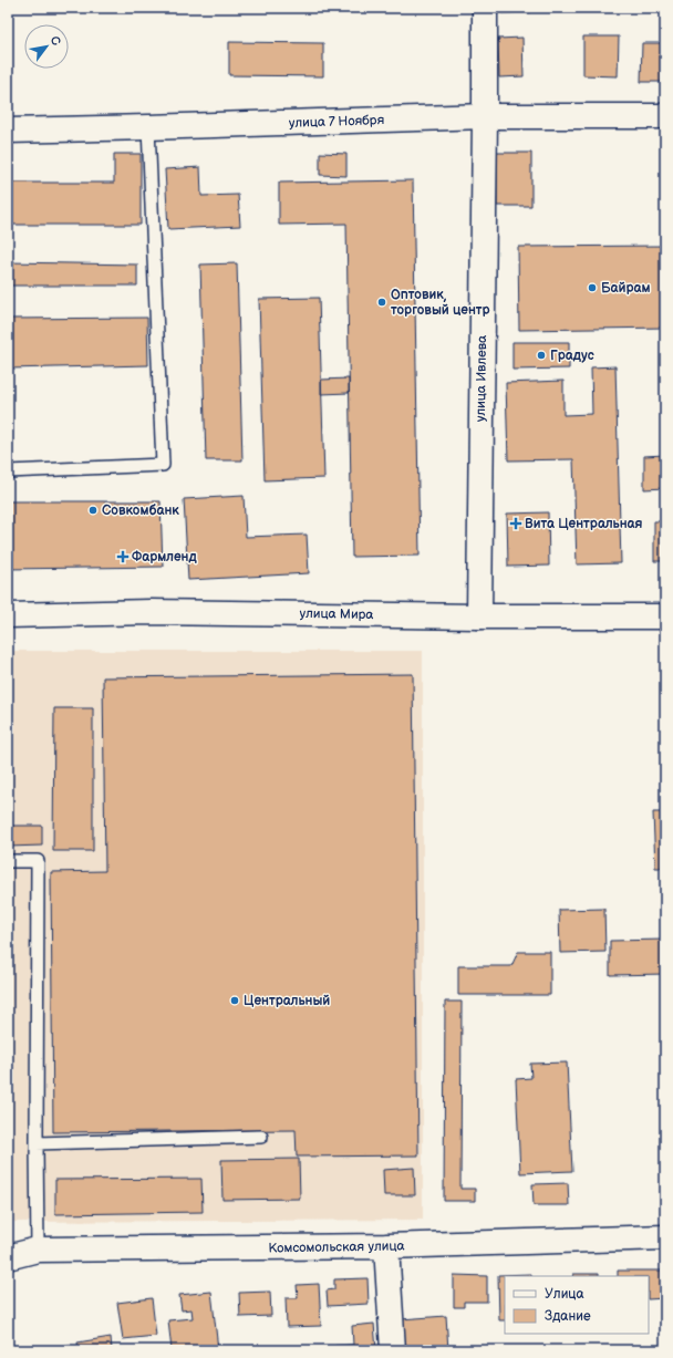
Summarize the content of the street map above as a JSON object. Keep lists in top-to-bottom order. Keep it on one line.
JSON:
{"streets":{"street":["улица 7 Ноября","улица Ивлева","улица Мира","Комсомольская улица"]},"crossings":[["улица 7 Ноября","улица Ивлева"],["улица Ивлева","улица Мира"]],"places":{"other":["Байрам","Оптовик, торговый центр","Градус","Совкомбанк","Центральный"],"health":["Вита Центральная","Фармленд"]},"legend":["Улица","Здание"],"north":"top right"}
